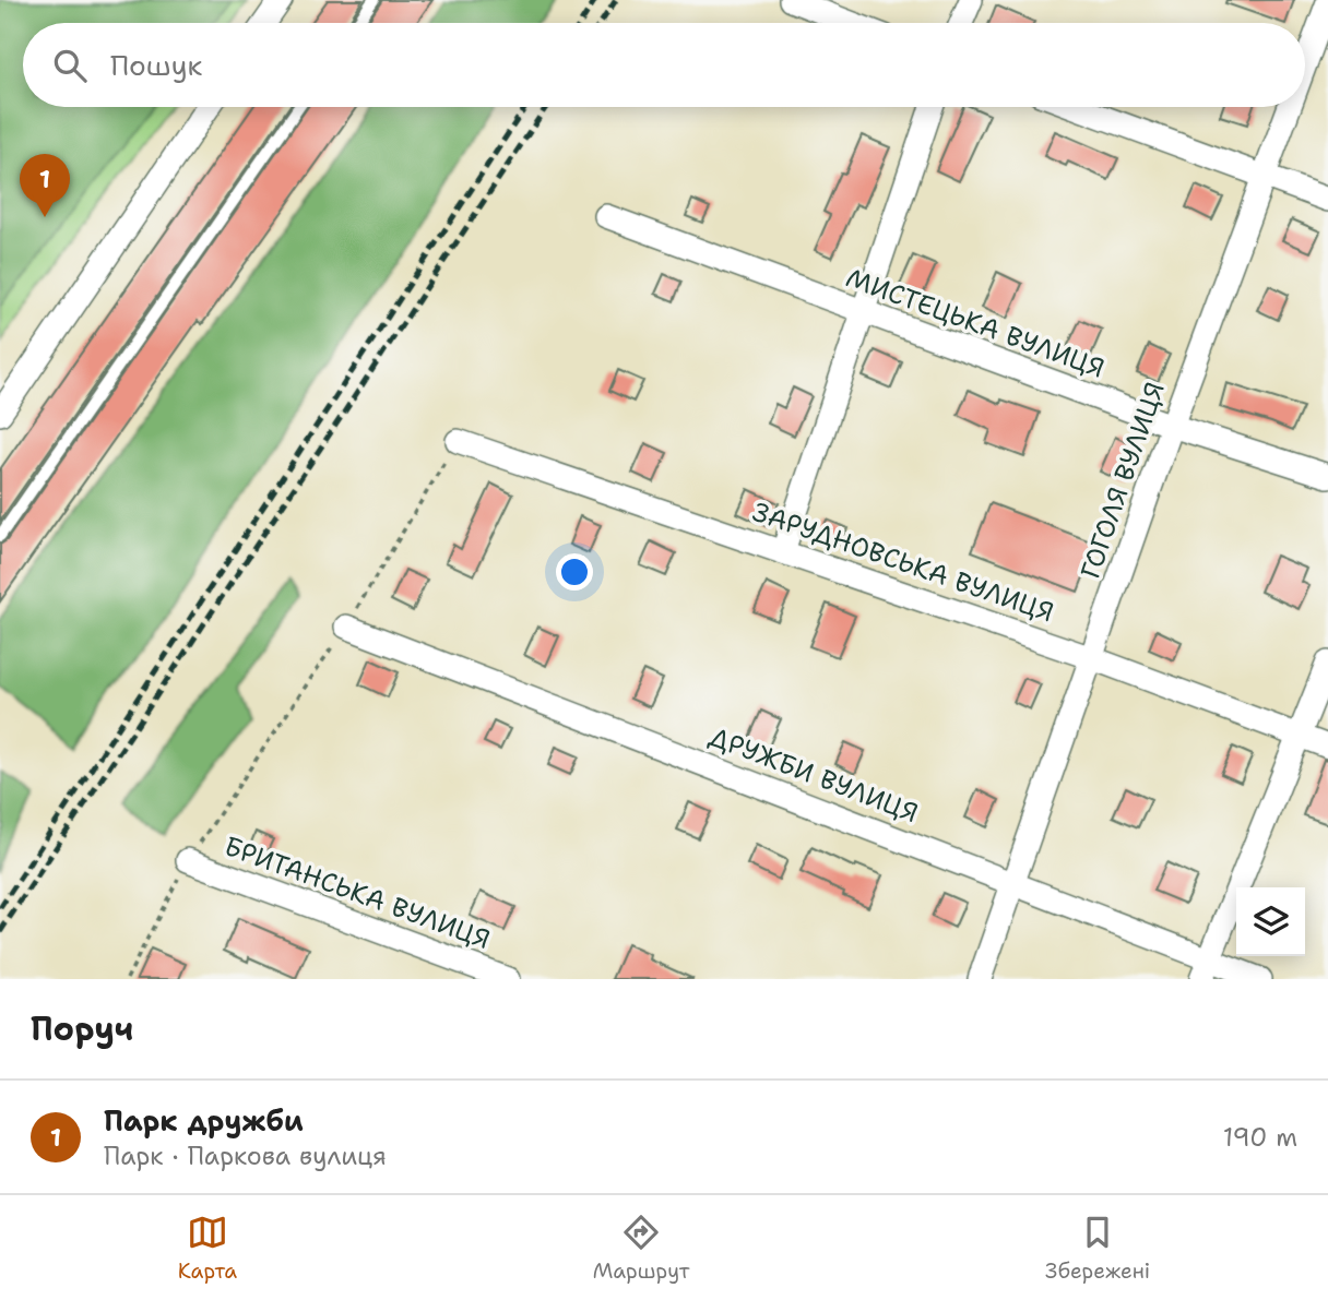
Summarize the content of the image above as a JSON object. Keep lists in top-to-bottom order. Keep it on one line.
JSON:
{"streets":{"street":["МИСТЕЦЬКА ВУЛИЦЯ","ГОГОЛЯ ВУЛИЦЯ","ЗАРУДНОВСЬКА ВУЛИЦЯ","ДРУЖБИ ВУЛИЦЯ","БРИТАНСЬКА ВУЛИЦЯ"]},"crossings":[["МИСТЕЦЬКА ВУЛИЦЯ","ГОГОЛЯ ВУЛИЦЯ"],["ГОГОЛЯ ВУЛИЦЯ","ЗАРУДНОВСЬКА ВУЛИЦЯ"],["ГОГОЛЯ ВУЛИЦЯ","ДРУЖБИ ВУЛИЦЯ"]],"page":{"search":"Пошук","pins":"1","heading":"Поруч","list":[{"mark":"1","name":"Парк дружби","note":"Парк · Паркова вулиця","value":"190 m"}],"nav":["Карта","Маршрут","Збережені"]}}
